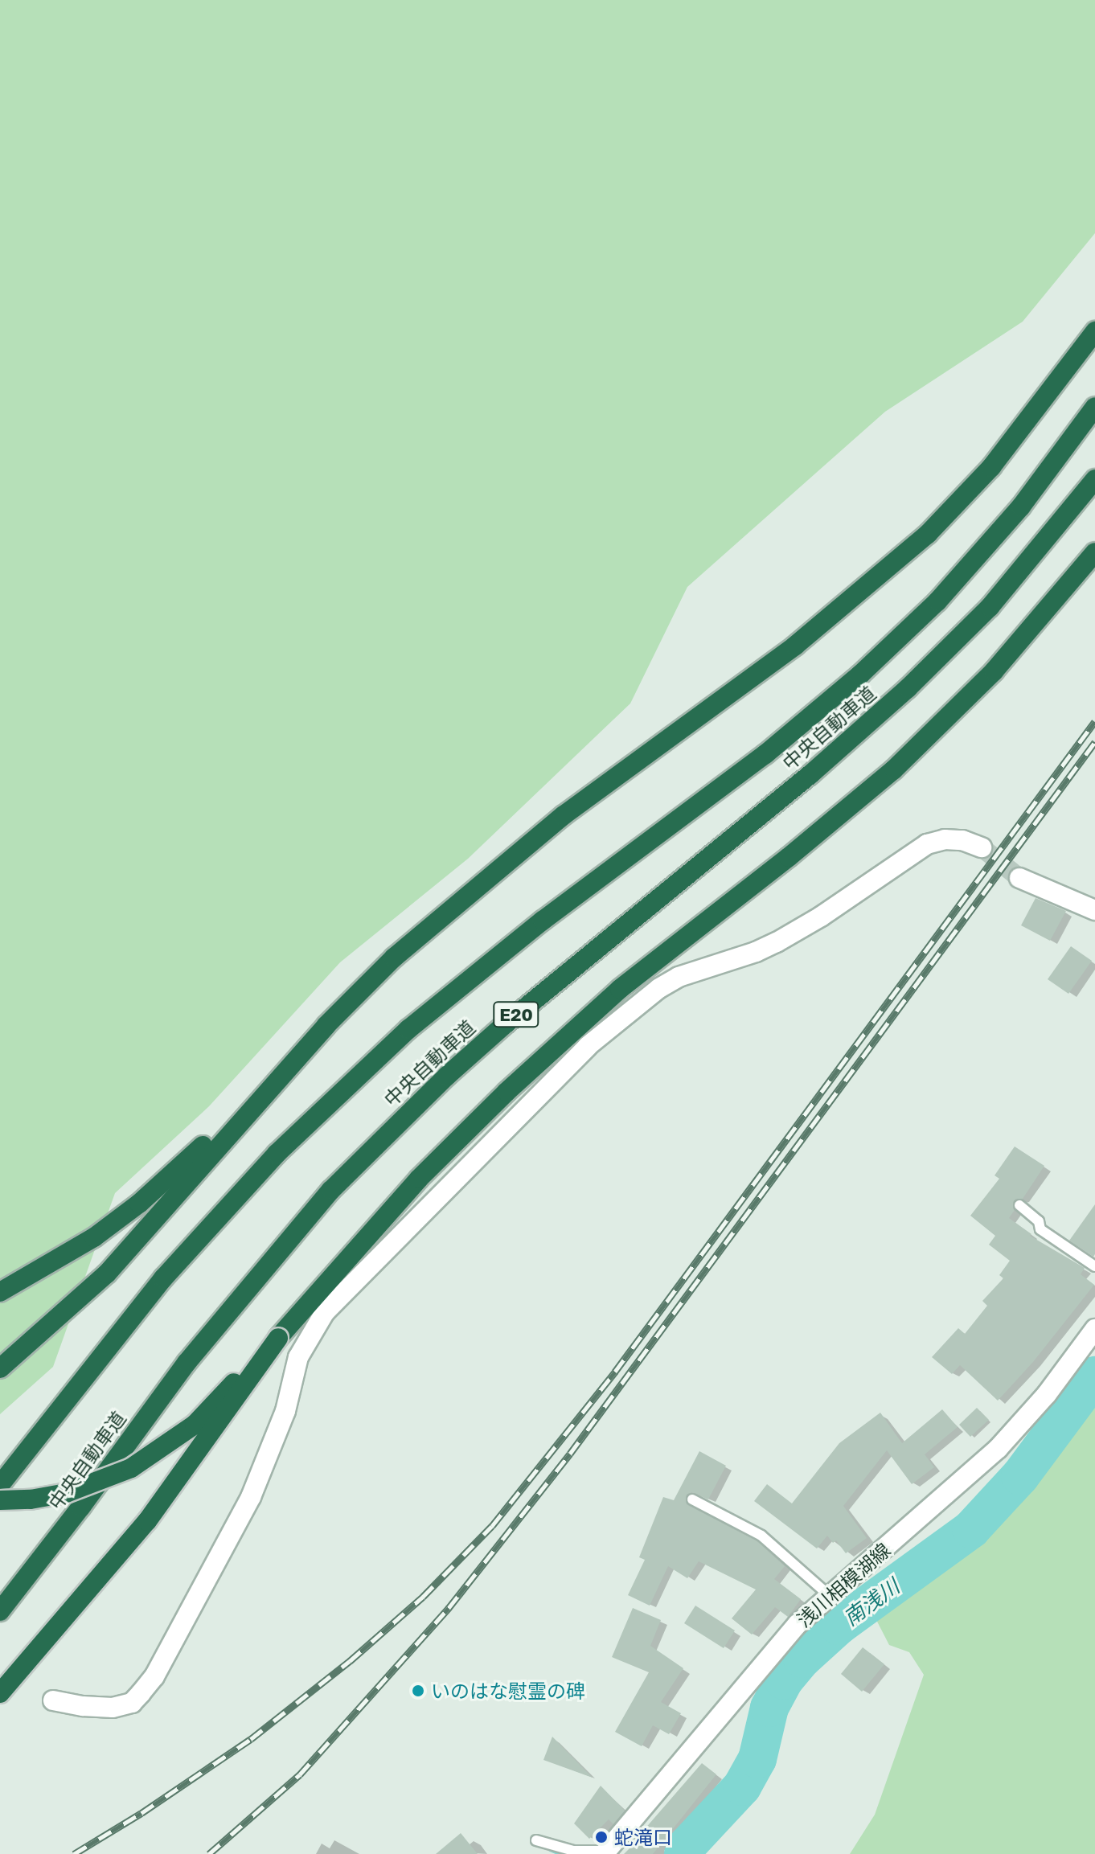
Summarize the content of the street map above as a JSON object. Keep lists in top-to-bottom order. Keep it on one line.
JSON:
{"streets":{"highway":["中央自動車道","E20"],"street":["浅川相模湖線"]},"water":["南浅川"],"places":["いのはな慰霊の碑","蛇滝口"]}
